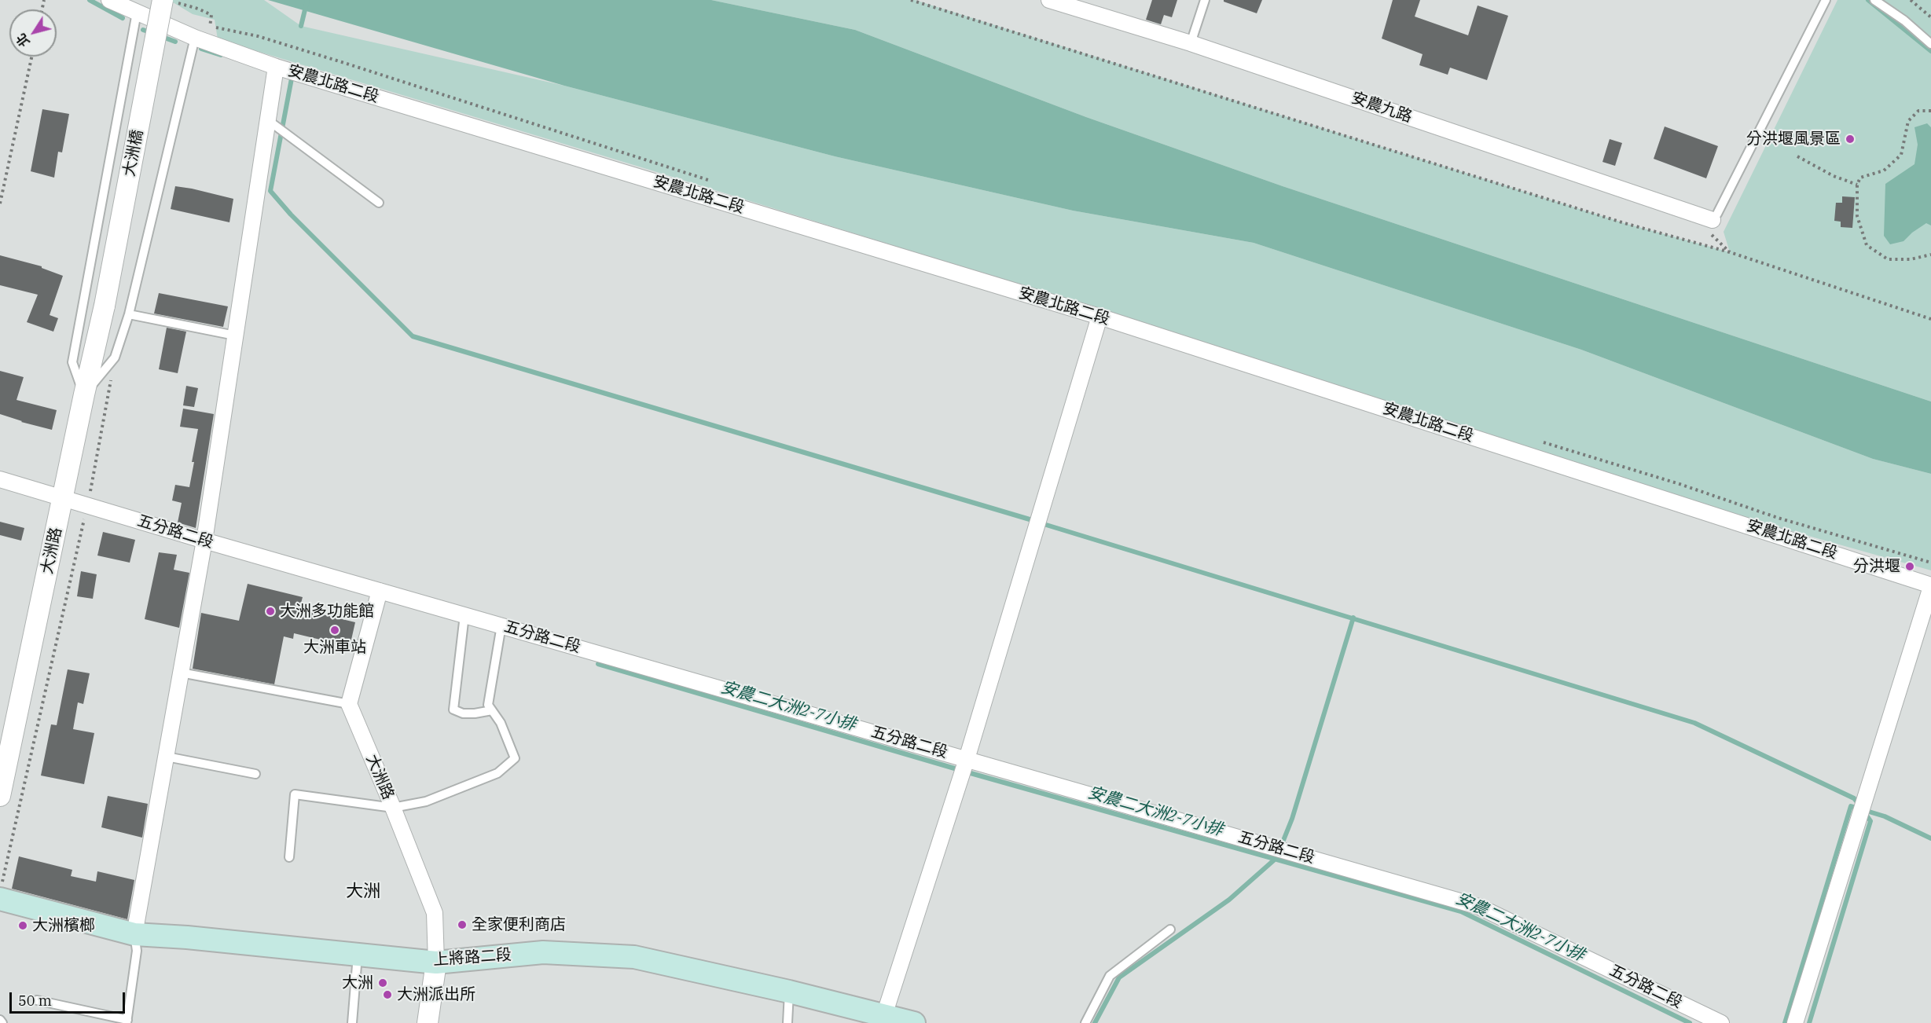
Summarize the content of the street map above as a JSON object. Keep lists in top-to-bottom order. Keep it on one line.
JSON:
{"streets":{"main road":["上將路二段"],"street":["安農北路二段","安農九路","大洲橋","五分路二段","大洲路"]},"crossings":[["大洲橋","大洲路"],["五分路二段","大洲路"],["大洲路","上將路二段"]],"districts":["大洲"],"water":["安農二大洲2-7小排"],"places":["分洪堰風景區","分洪堰","大洲多功能館","大洲車站","全家便利商店","大洲檳榔","大洲","大洲派出所"],"scale_bar":"50 m","north":"bottom left"}
